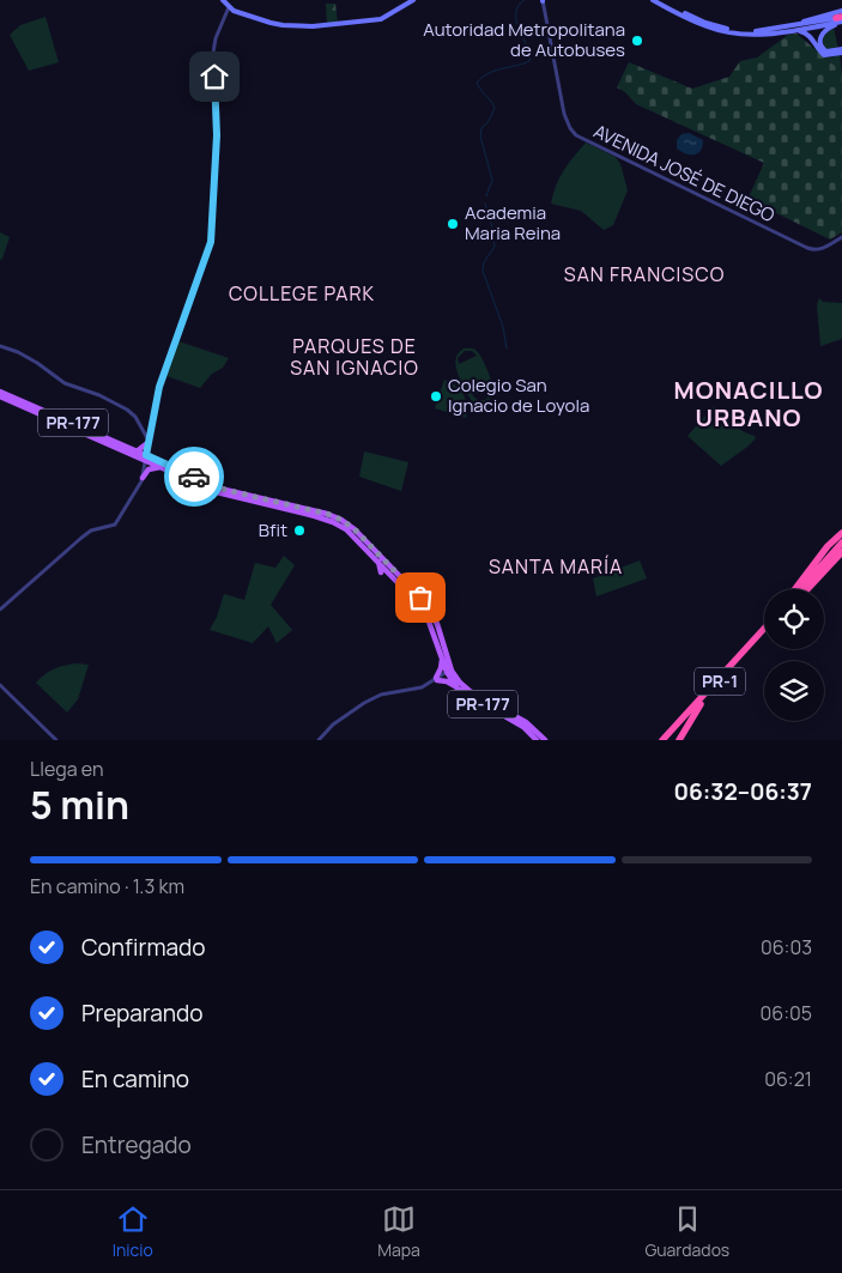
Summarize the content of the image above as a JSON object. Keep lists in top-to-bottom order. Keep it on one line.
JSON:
{"streets":{"highway":["PR-1"],"main road":["PR-177"],"street":["AVENIDA JOSÉ DE DIEGO"]},"districts":["SAN FRANCISCO","COLLEGE PARK","PARQUES DE SAN IGNACIO","MONACILLO URBANO","SANTA MARÍA"],"places":["Autoridad Metropolitana de Autobuses","Academia Maria Reina","Colegio San Ignacio de Loyola","Bfit"],"page":{"heading":["5 min","Llega en","06:32–06:37"],"bar":"En camino · 1.3 km","list":[["Confirmado","06:03"],["Preparando","06:05"],["En camino","06:21"],"Entregado"],"tabs":["Inicio","Mapa","Guardados"]}}
